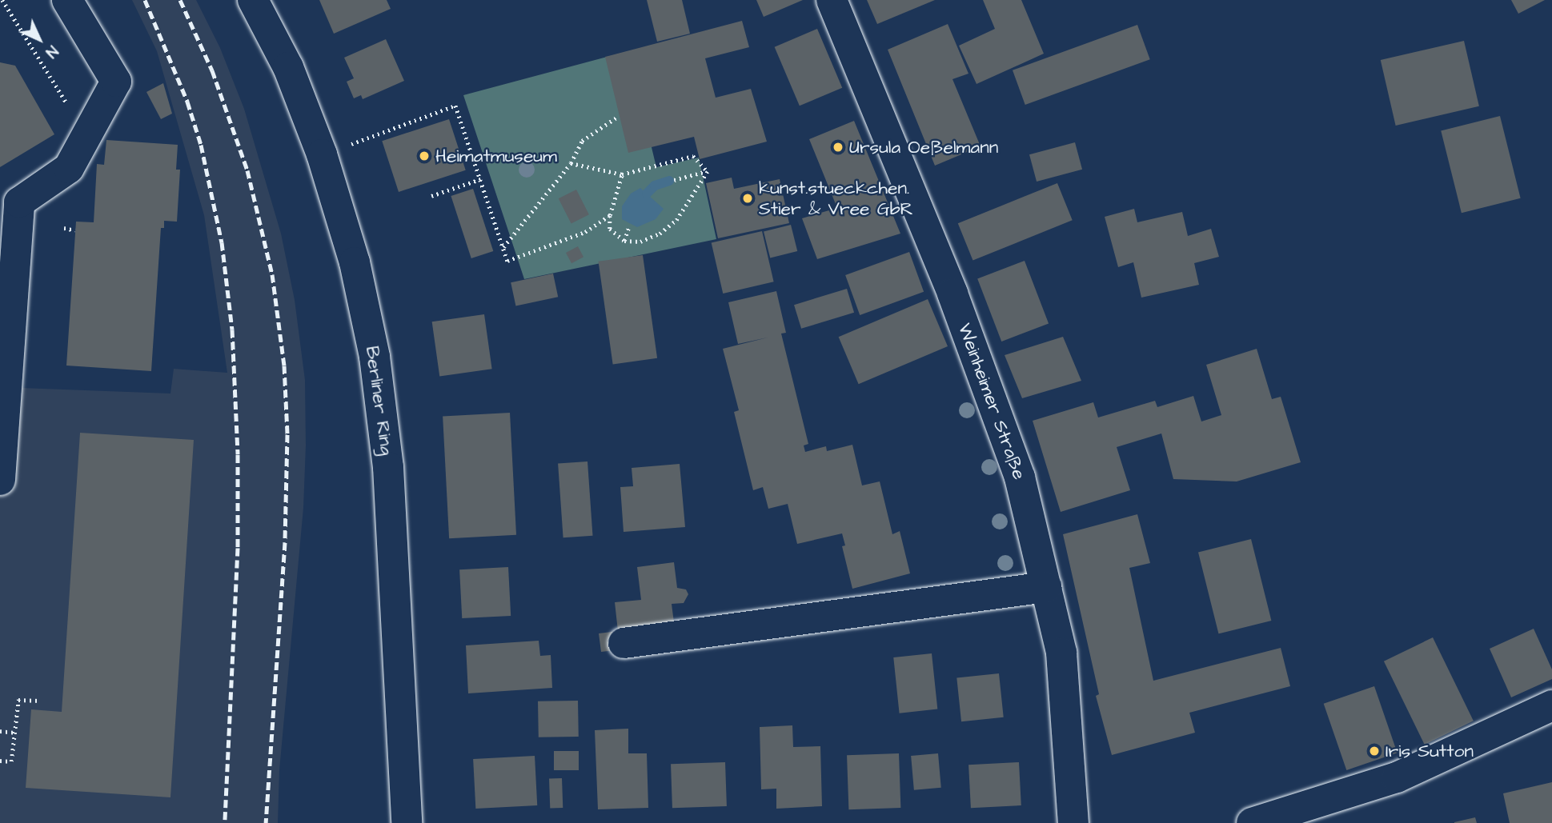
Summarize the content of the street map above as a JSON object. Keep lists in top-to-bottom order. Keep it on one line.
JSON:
{"streets":{"street":["Berliner Ring","Weinheimer Straße"]},"places":["Ursula Oeßelmann","Heimatmuseum","kunst.stueckchen. Stier & Vree GbR","Iris Sutton"],"north":"bottom right"}
